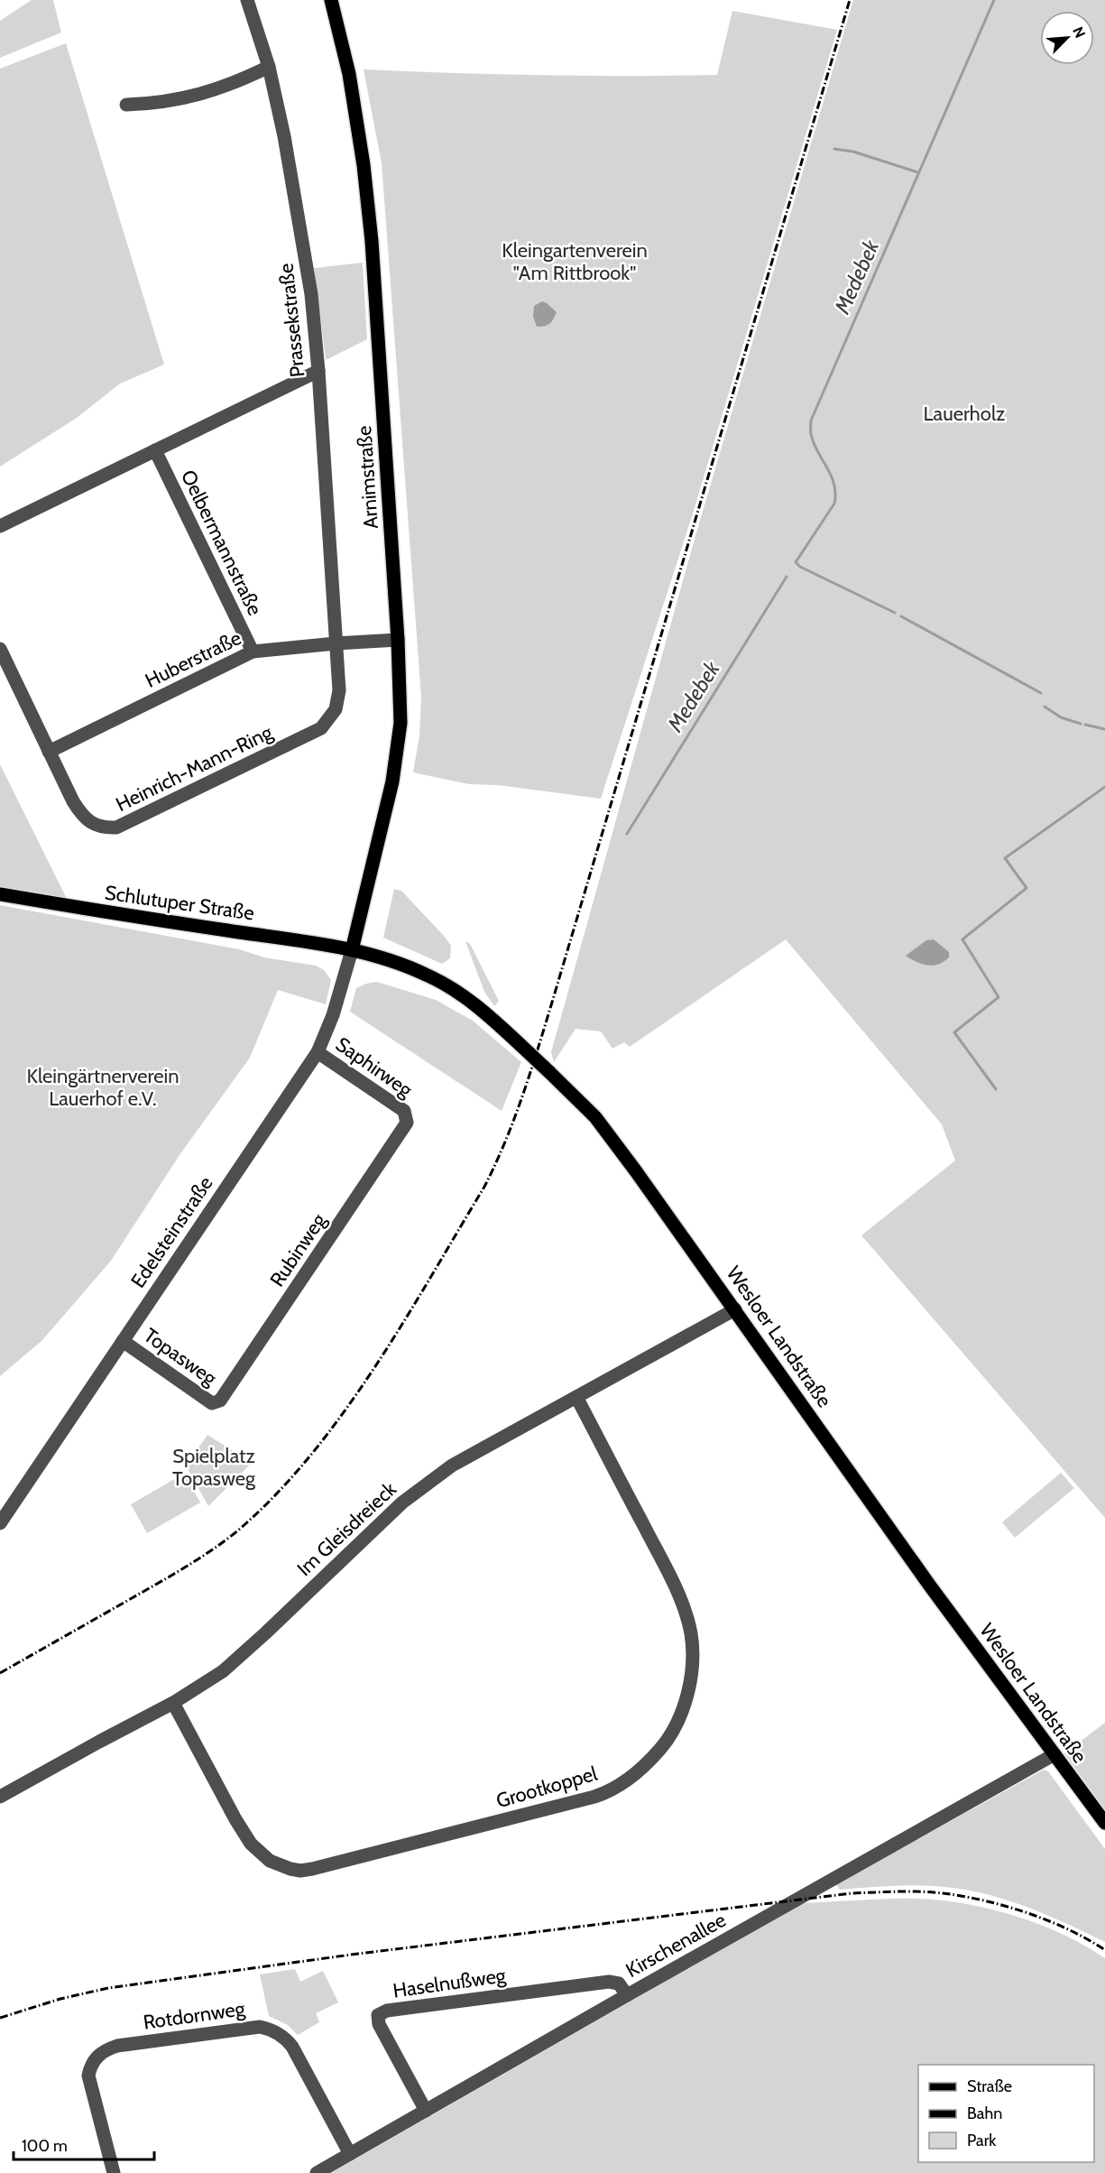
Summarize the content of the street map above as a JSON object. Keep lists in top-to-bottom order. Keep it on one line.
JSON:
{"streets":{"main road":["Arnimstraße","Schlutuper Straße","Wesloer Landstraße"],"street":["Prassekstraße","Oelbermannstraße","Huberstraße","Heinrich-Mann-Ring","Saphirweg","Edelsteinstraße","Rubinweg","Topasweg","Im Gleisdreieck","Grootkoppel","Kirschenallee","Haselnußweg","Rotdornweg"]},"crossings":[["Prassekstraße","Huberstraße"],["Prassekstraße","Heinrich-Mann-Ring"],["Arnimstraße","Huberstraße"],["Arnimstraße","Schlutuper Straße"],["Arnimstraße","Edelsteinstraße"],["Arnimstraße","Wesloer Landstraße"],["Oelbermannstraße","Huberstraße"],["Huberstraße","Heinrich-Mann-Ring"],["Schlutuper Straße","Edelsteinstraße"],["Schlutuper Straße","Wesloer Landstraße"],["Saphirweg","Edelsteinstraße"],["Saphirweg","Rubinweg"],["Edelsteinstraße","Wesloer Landstraße"],["Edelsteinstraße","Topasweg"],["Rubinweg","Topasweg"],["Wesloer Landstraße","Im Gleisdreieck"],["Wesloer Landstraße","Kirschenallee"],["Im Gleisdreieck","Grootkoppel"],["Kirschenallee","Haselnußweg"],["Kirschenallee","Rotdornweg"]],"water":["Medebek"],"parks":["Kleingartenverein \"Am Rittbrook\"","Lauerholz","Kleingärtnerverein Lauerhof e.V.","Spielplatz Topasweg"],"legend":["Straße","Bahn","Park"],"scale_bar":"100 m","north":"top right"}
